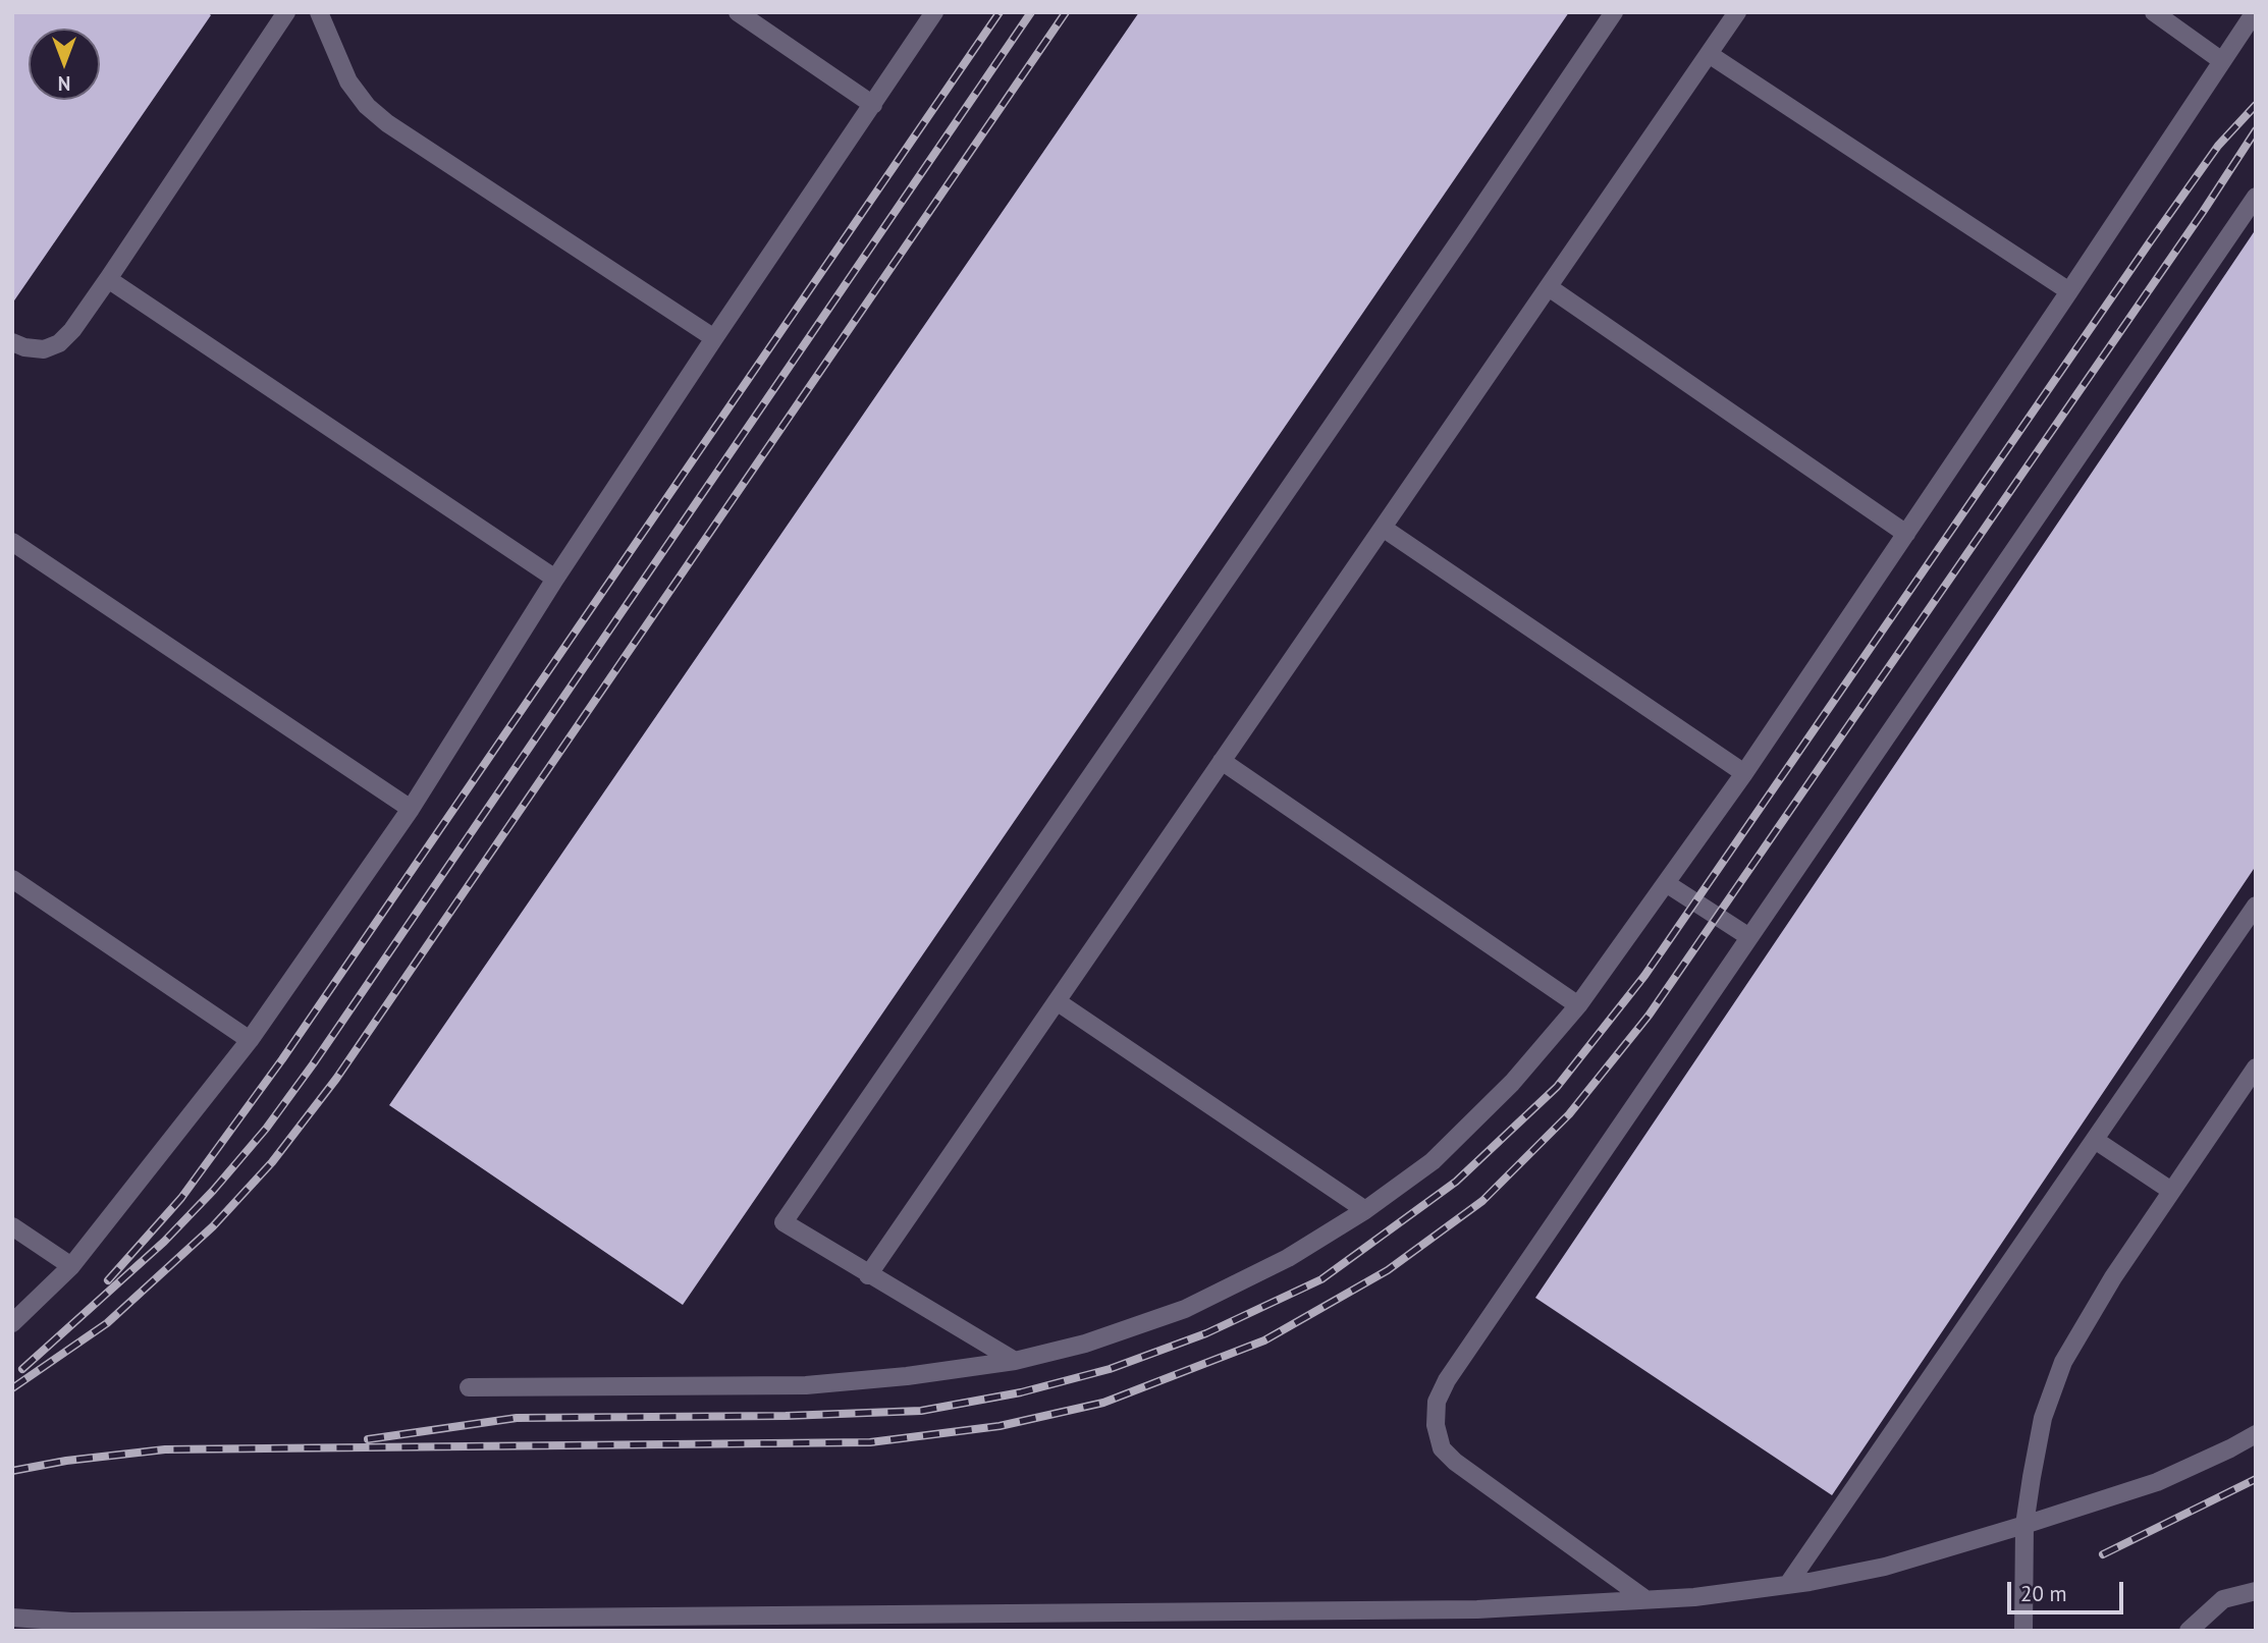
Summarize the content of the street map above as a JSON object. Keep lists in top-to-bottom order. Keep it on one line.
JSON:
{"scale_bar":"20 m","north":"bottom"}
